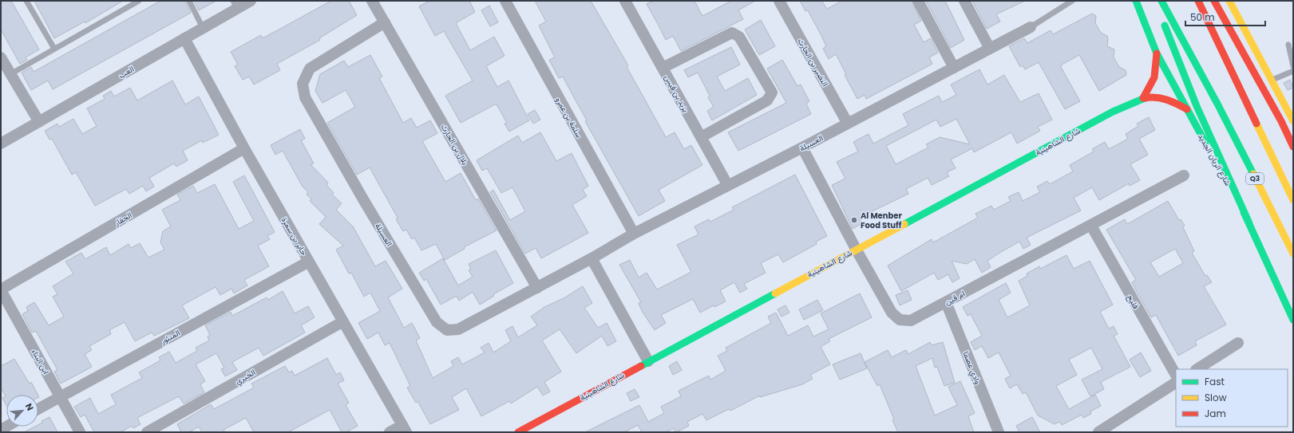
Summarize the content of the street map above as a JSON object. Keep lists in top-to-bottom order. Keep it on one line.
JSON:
{"streets":{"main road":["شارع الشاهينية","شارع الريان الجديد","Q3"],"street":["النضير بن الحارث","العب","يزيد بن قيس","سلمة بن عمرو","العسيلة","بلال بن الحارث","الجفار","جابر بن سمرة","ام قين","فليح","المنثور","ابن البناء","وادي عصما","الخيري"]},"crossings":[["النضير بن الحارث","العسيلة"],["العب","جابر بن سمرة"],["يزيد بن قيس","العسيلة"],["سلمة بن عمرو","العسيلة"],["شارع الشاهينية","شارع الريان الجديد"],["شارع الشاهينية","ام قين"],["العسيلة","بلال بن الحارث"],["العسيلة","ام قين"],["الجفار","جابر بن سمرة"],["الجفار","ابن البناء"],["جابر بن سمرة","المنثور"],["جابر بن سمرة","الخيري"],["ام قين","فليح"],["ام قين","وادي عصما"],["المنثور","ابن البناء"]],"places":["Al Menber Food Stuff"],"legend":["Fast","Slow","Jam"],"scale_bar":"50 m","north":"top right"}
